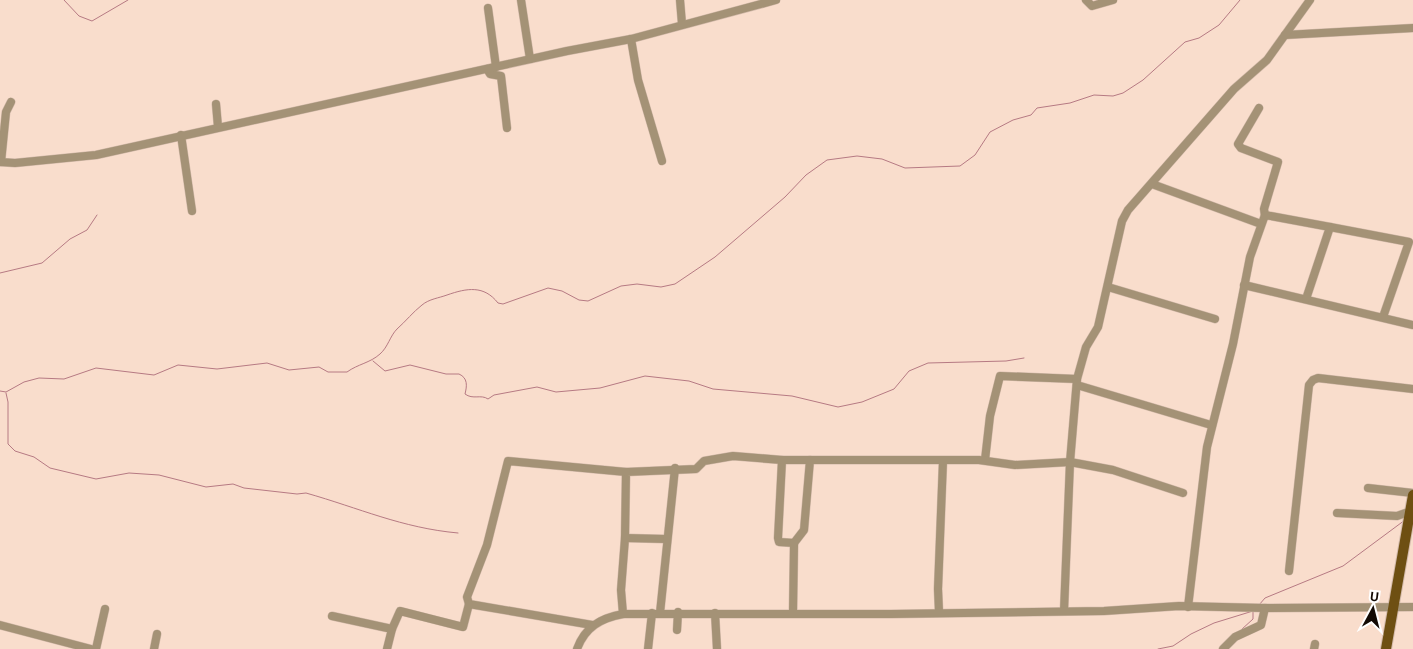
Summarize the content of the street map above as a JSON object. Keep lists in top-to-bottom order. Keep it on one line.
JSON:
{"north":"top"}
